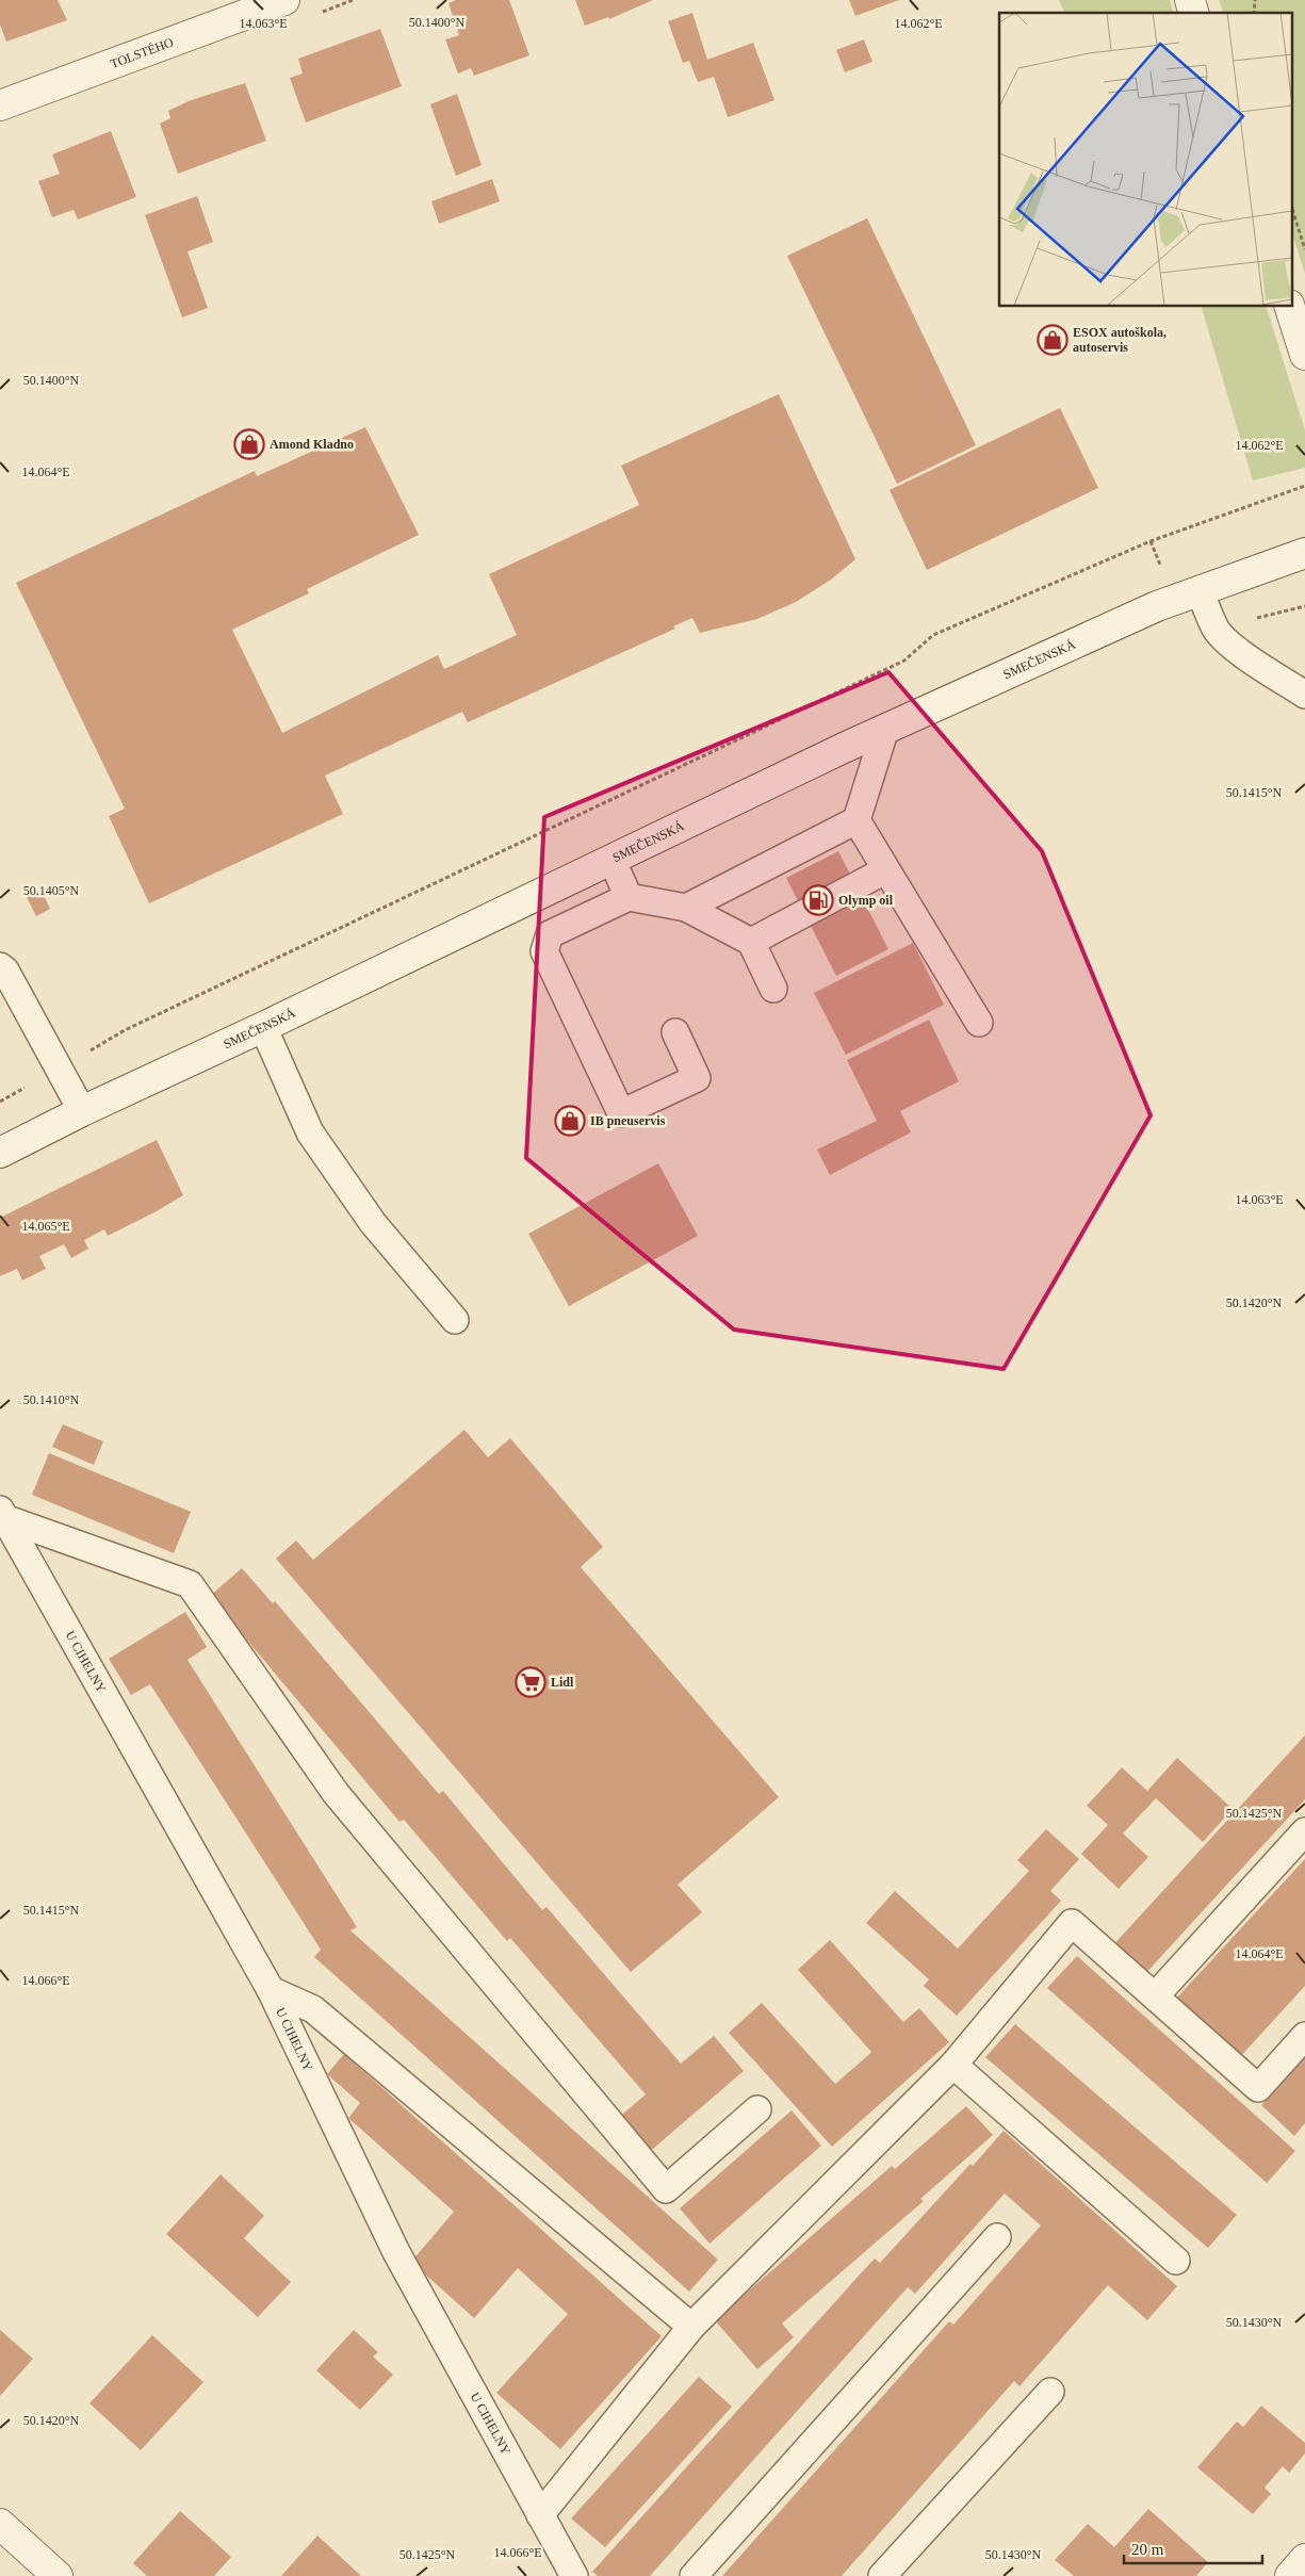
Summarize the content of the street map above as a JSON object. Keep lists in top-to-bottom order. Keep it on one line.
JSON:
{"streets":{"street":["TOLSTÉHO","SMEČENSKÁ"],"lane":["U CIHELNY"]},"places":{"shop":["ESOX autoškola, autoservis","Amond Kladno","IB pneuservis"],"fuel station":["Olymp oil"],"supermarket":["Lidl"]},"scale_bar":"20 m","coordinates":["50.1400°N","14.063°E","14.062°E","14.064°E","50.1415°N","50.1405°N","14.065°E","50.1420°N","50.1410°N","50.1425°N","14.066°E","50.1430°N"]}
